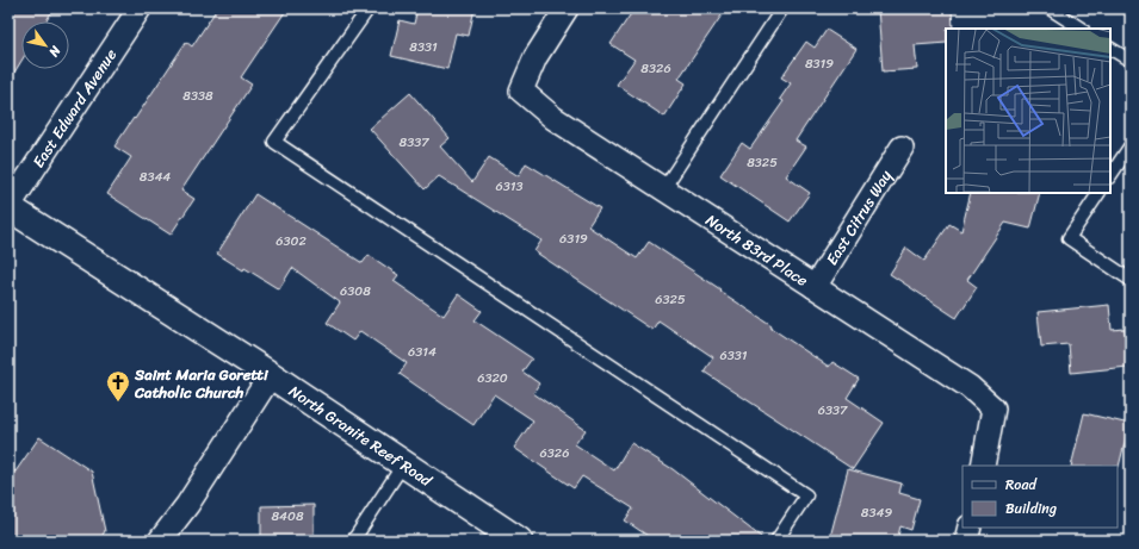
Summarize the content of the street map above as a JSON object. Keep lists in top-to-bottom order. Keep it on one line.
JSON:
{"streets":{"street":["East Edward Avenue","East Citrus Way","North 83rd Place","North Granite Reef Road"]},"crossings":[["East Edward Avenue","North Granite Reef Road"],["East Citrus Way","North 83rd Place"]],"places":{"church":["Saint Maria Goretti Catholic Church"]},"house_numbers":["8331","8319","8326","8338","8337","8325","8344","6313","6319","6302","6308","6325","6314","6331","6320","6337","6326","8349","8408"],"legend":["Road","Building"],"north":"bottom right"}
